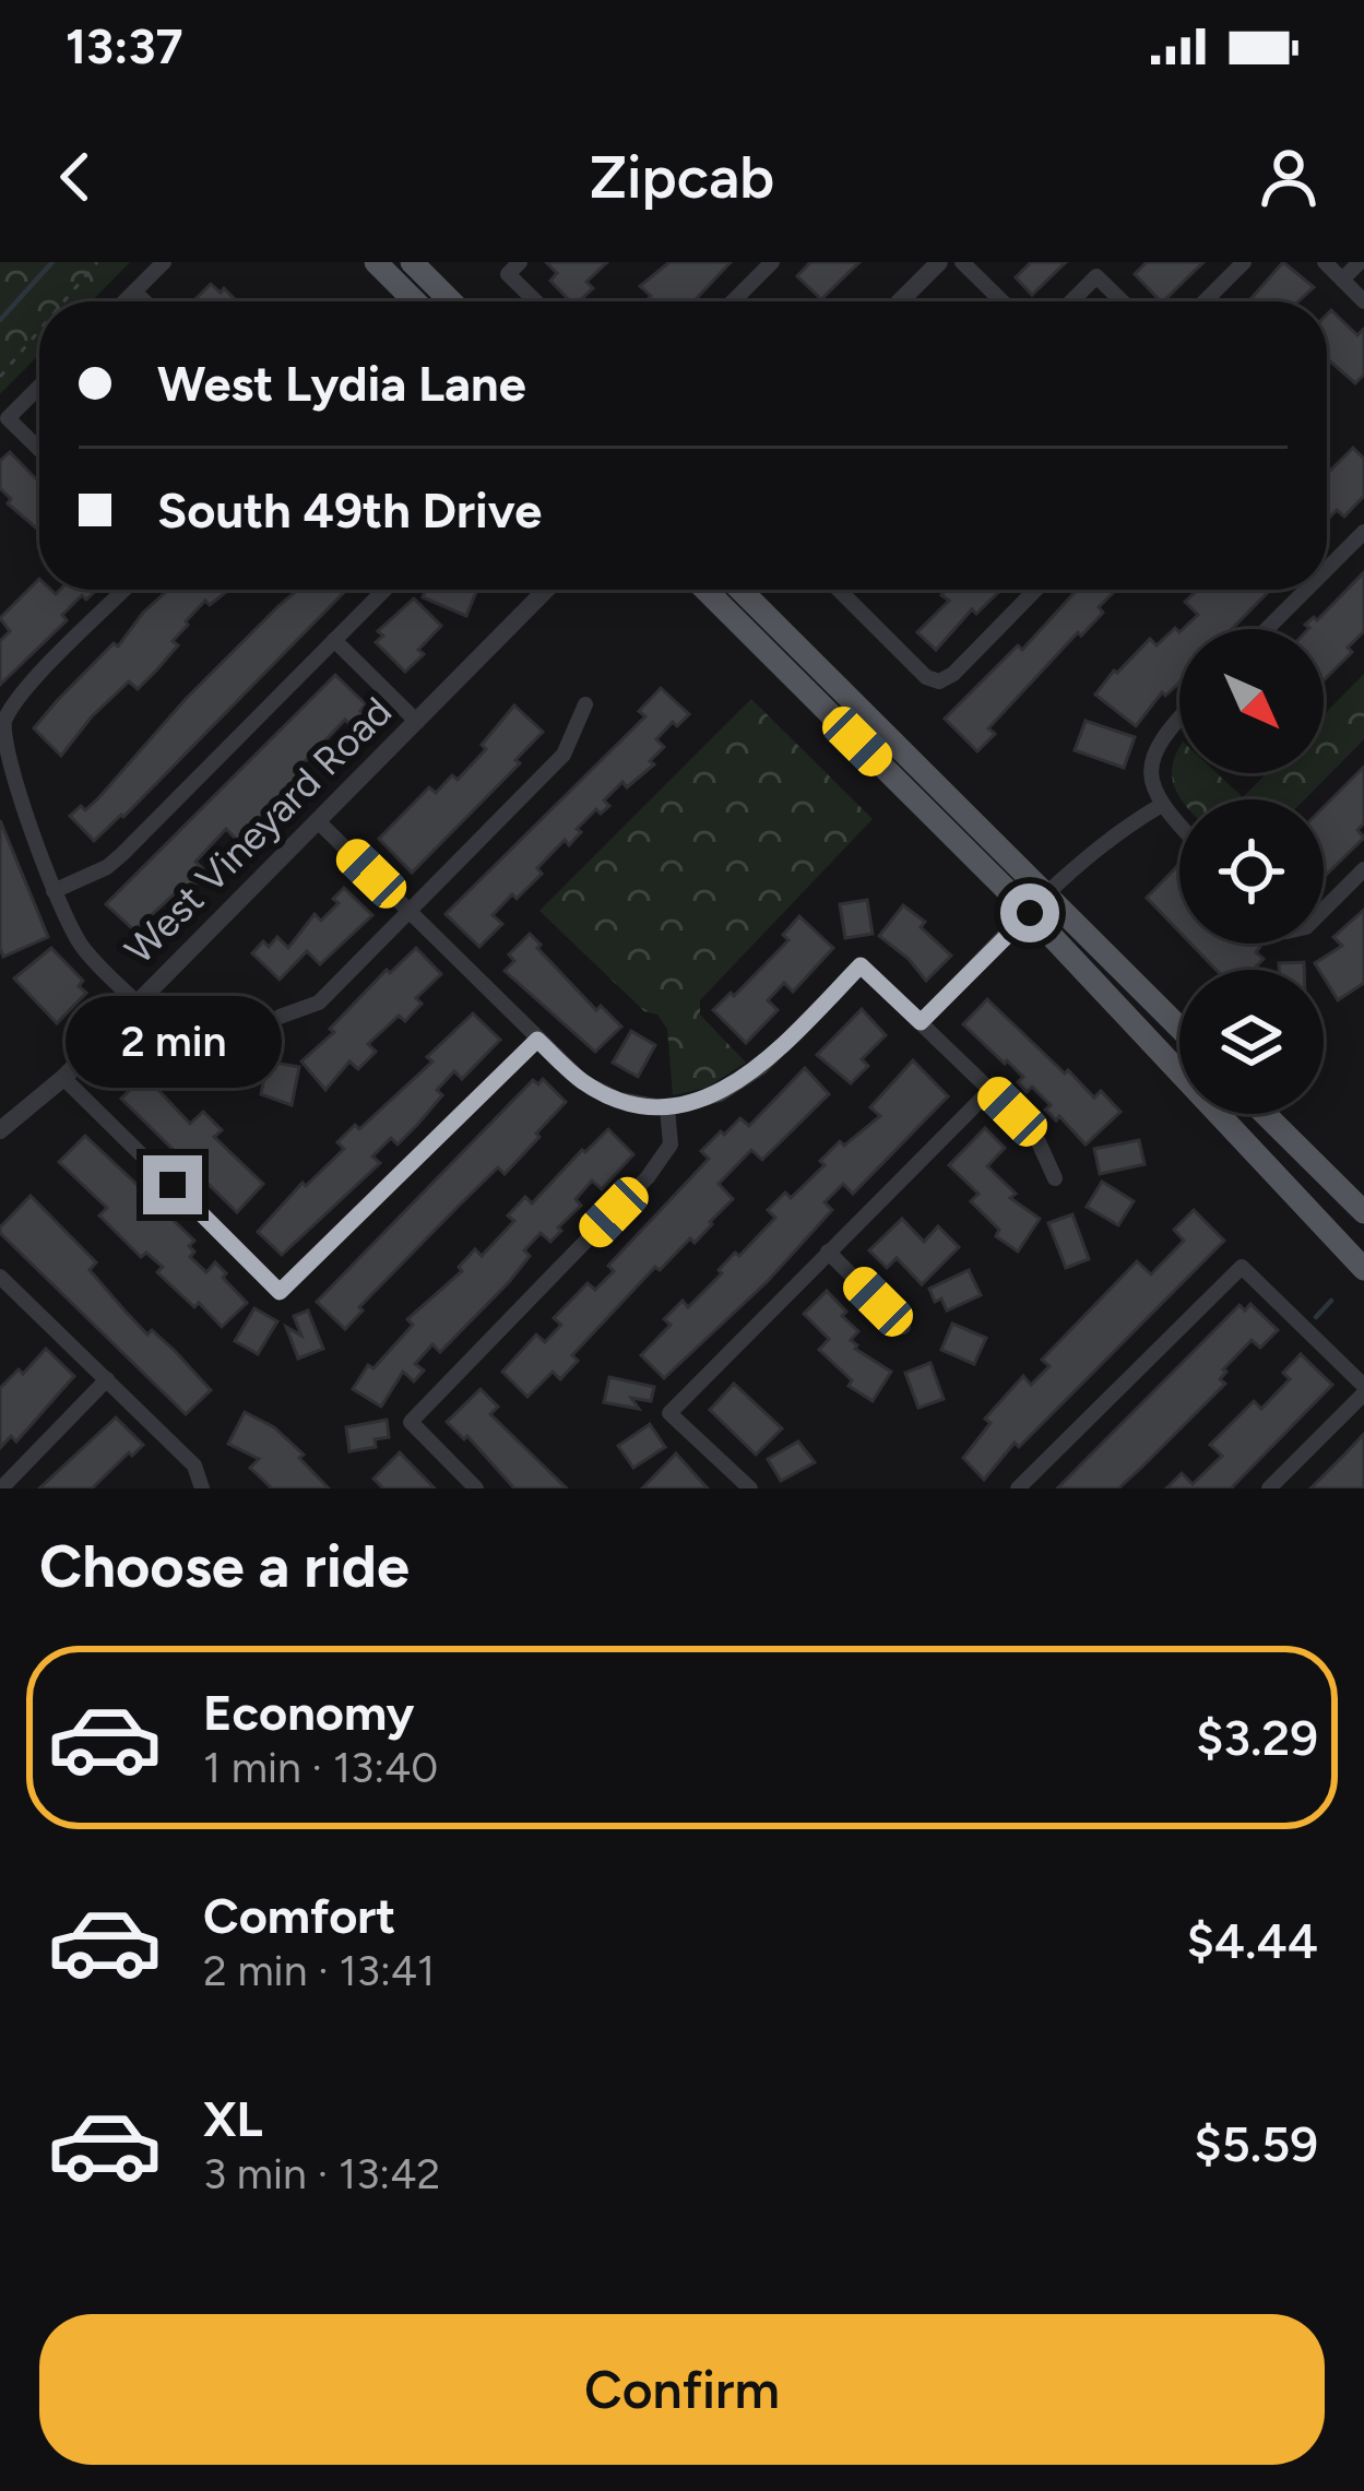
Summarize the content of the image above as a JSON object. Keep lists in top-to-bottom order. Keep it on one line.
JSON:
{"streets":{"street":["West Vineyard Road"]},"north":"bottom right","page":{"status":"13:37","header":"Zipcab","banner":["West Lydia Lane","South 49th Drive"],"bubble":"2 min","heading":"Choose a ride","list":[{"name":"Economy","note":"1 min · 13:40","value":"$3.29"},{"name":"Comfort","note":"2 min · 13:41","value":"$4.44"},{"name":"XL","note":"3 min · 13:42","value":"$5.59"}],"buttons":"Confirm"}}
